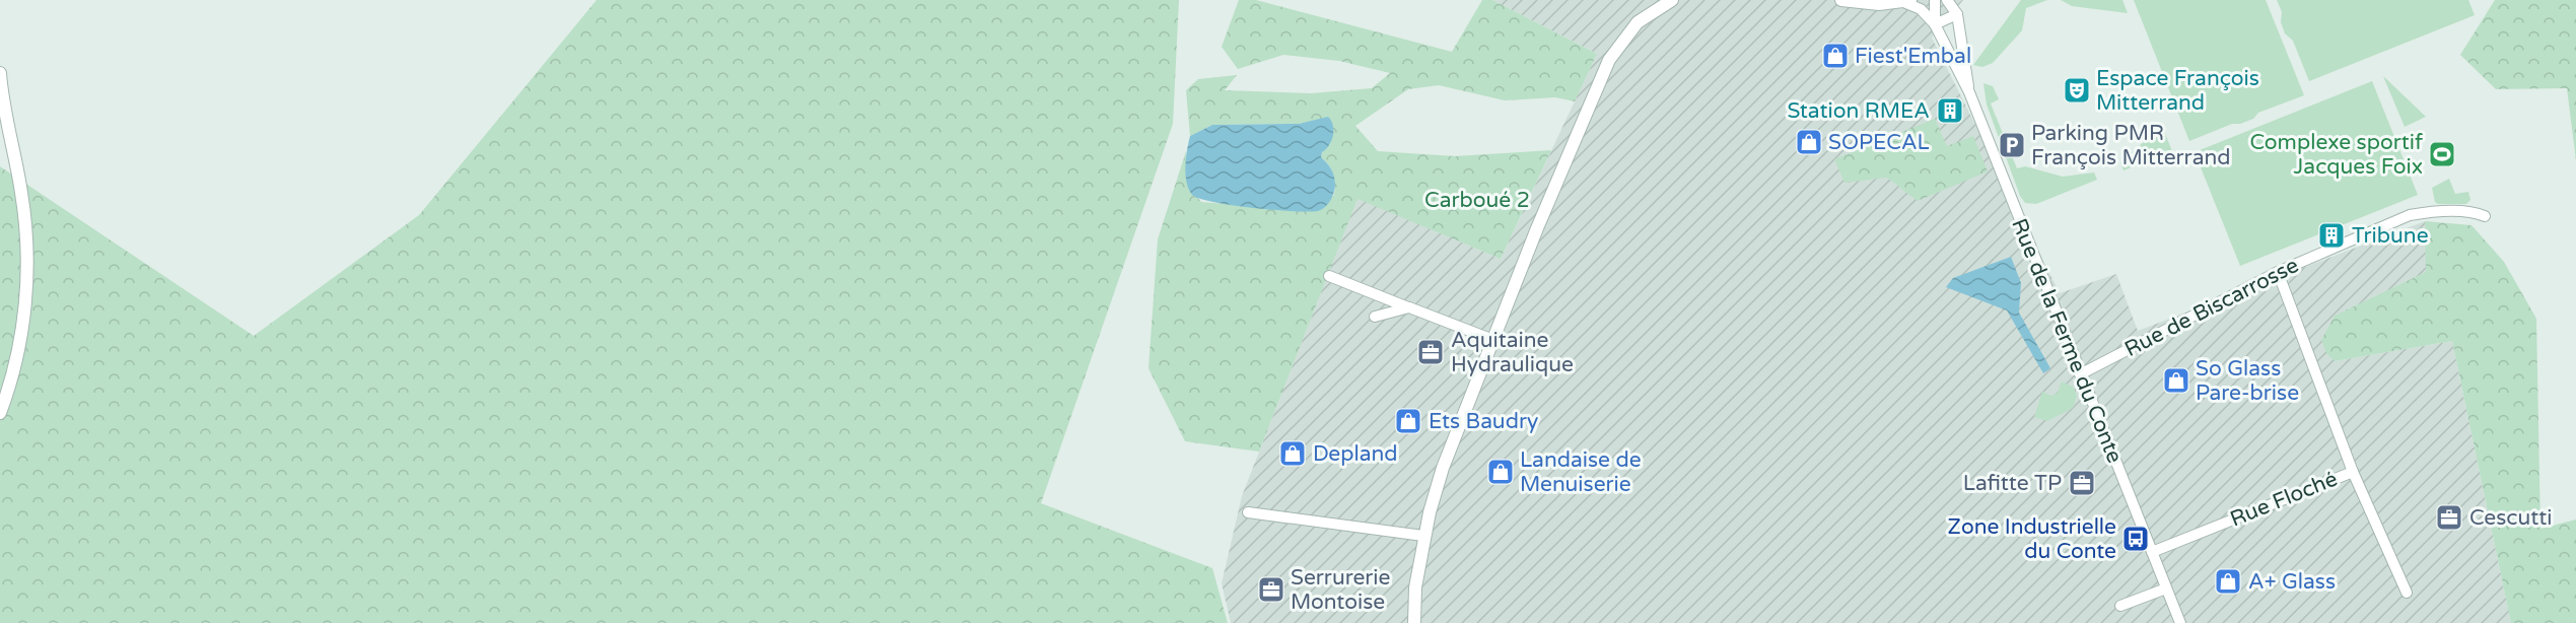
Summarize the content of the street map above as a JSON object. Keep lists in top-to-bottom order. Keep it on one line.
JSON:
{"streets":{"street":["Rue de Biscarrosse","Rue de la Ferme du Conte","Rue Floché"]},"crossings":[["Rue de Biscarrosse","Rue de la Ferme du Conte"],["Rue de Biscarrosse","Rue Floché"],["Rue de la Ferme du Conte","Rue Floché"]],"parks":["Carboué 2"],"places":{"shop":["Fiest'Embal","SOPECAL","So Glass Pare-brise","Ets Baudry","Depland","Landaise de Menuiserie","A+ Glass"],"theatre":["Espace François Mitterrand"],"building":["Station RMEA","Tribune"],"parking":["Parking PMR François Mitterrand"],"sports":["Complexe sportif Jacques Foix"],"office":["Aquitaine Hydraulique","Lafitte TP","Cescutti","Serrurerie Montoise"],"bus stop":["Zone Industrielle du Conte"]}}
